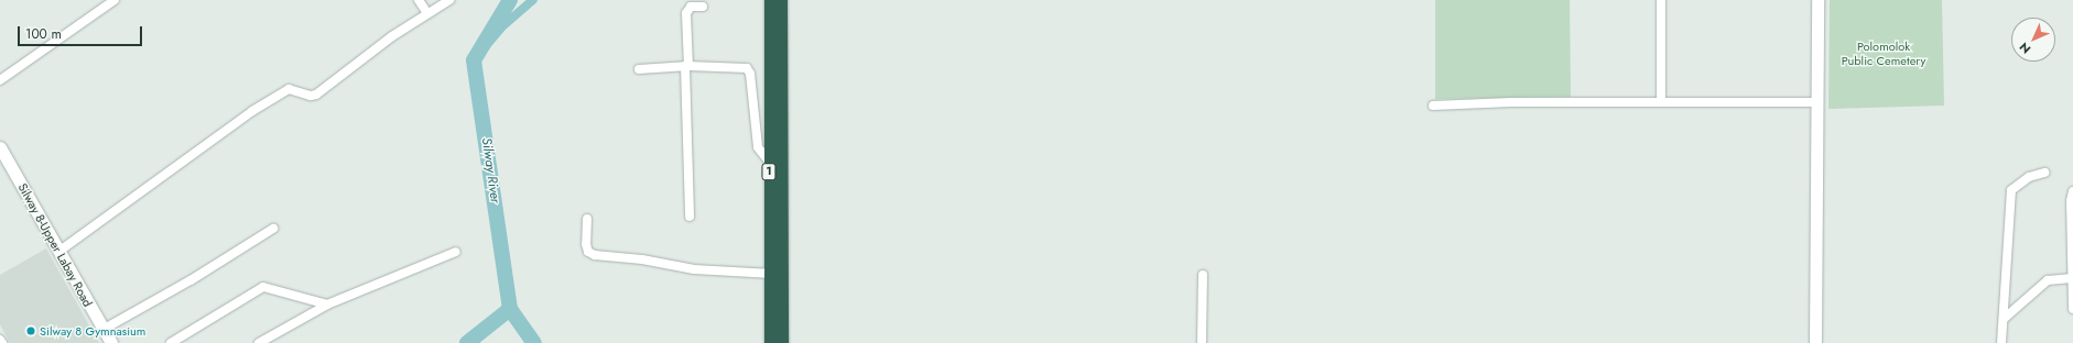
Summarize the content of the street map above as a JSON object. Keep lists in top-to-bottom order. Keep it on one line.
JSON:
{"streets":{"highway":["1"],"street":["Silway 8-Upper Labay Road"]},"water":["Silway River"],"parks":["Polomolok Public Cemetery"],"places":["Silway 8 Gymnasium"],"scale_bar":"100 m","north":"bottom left"}
